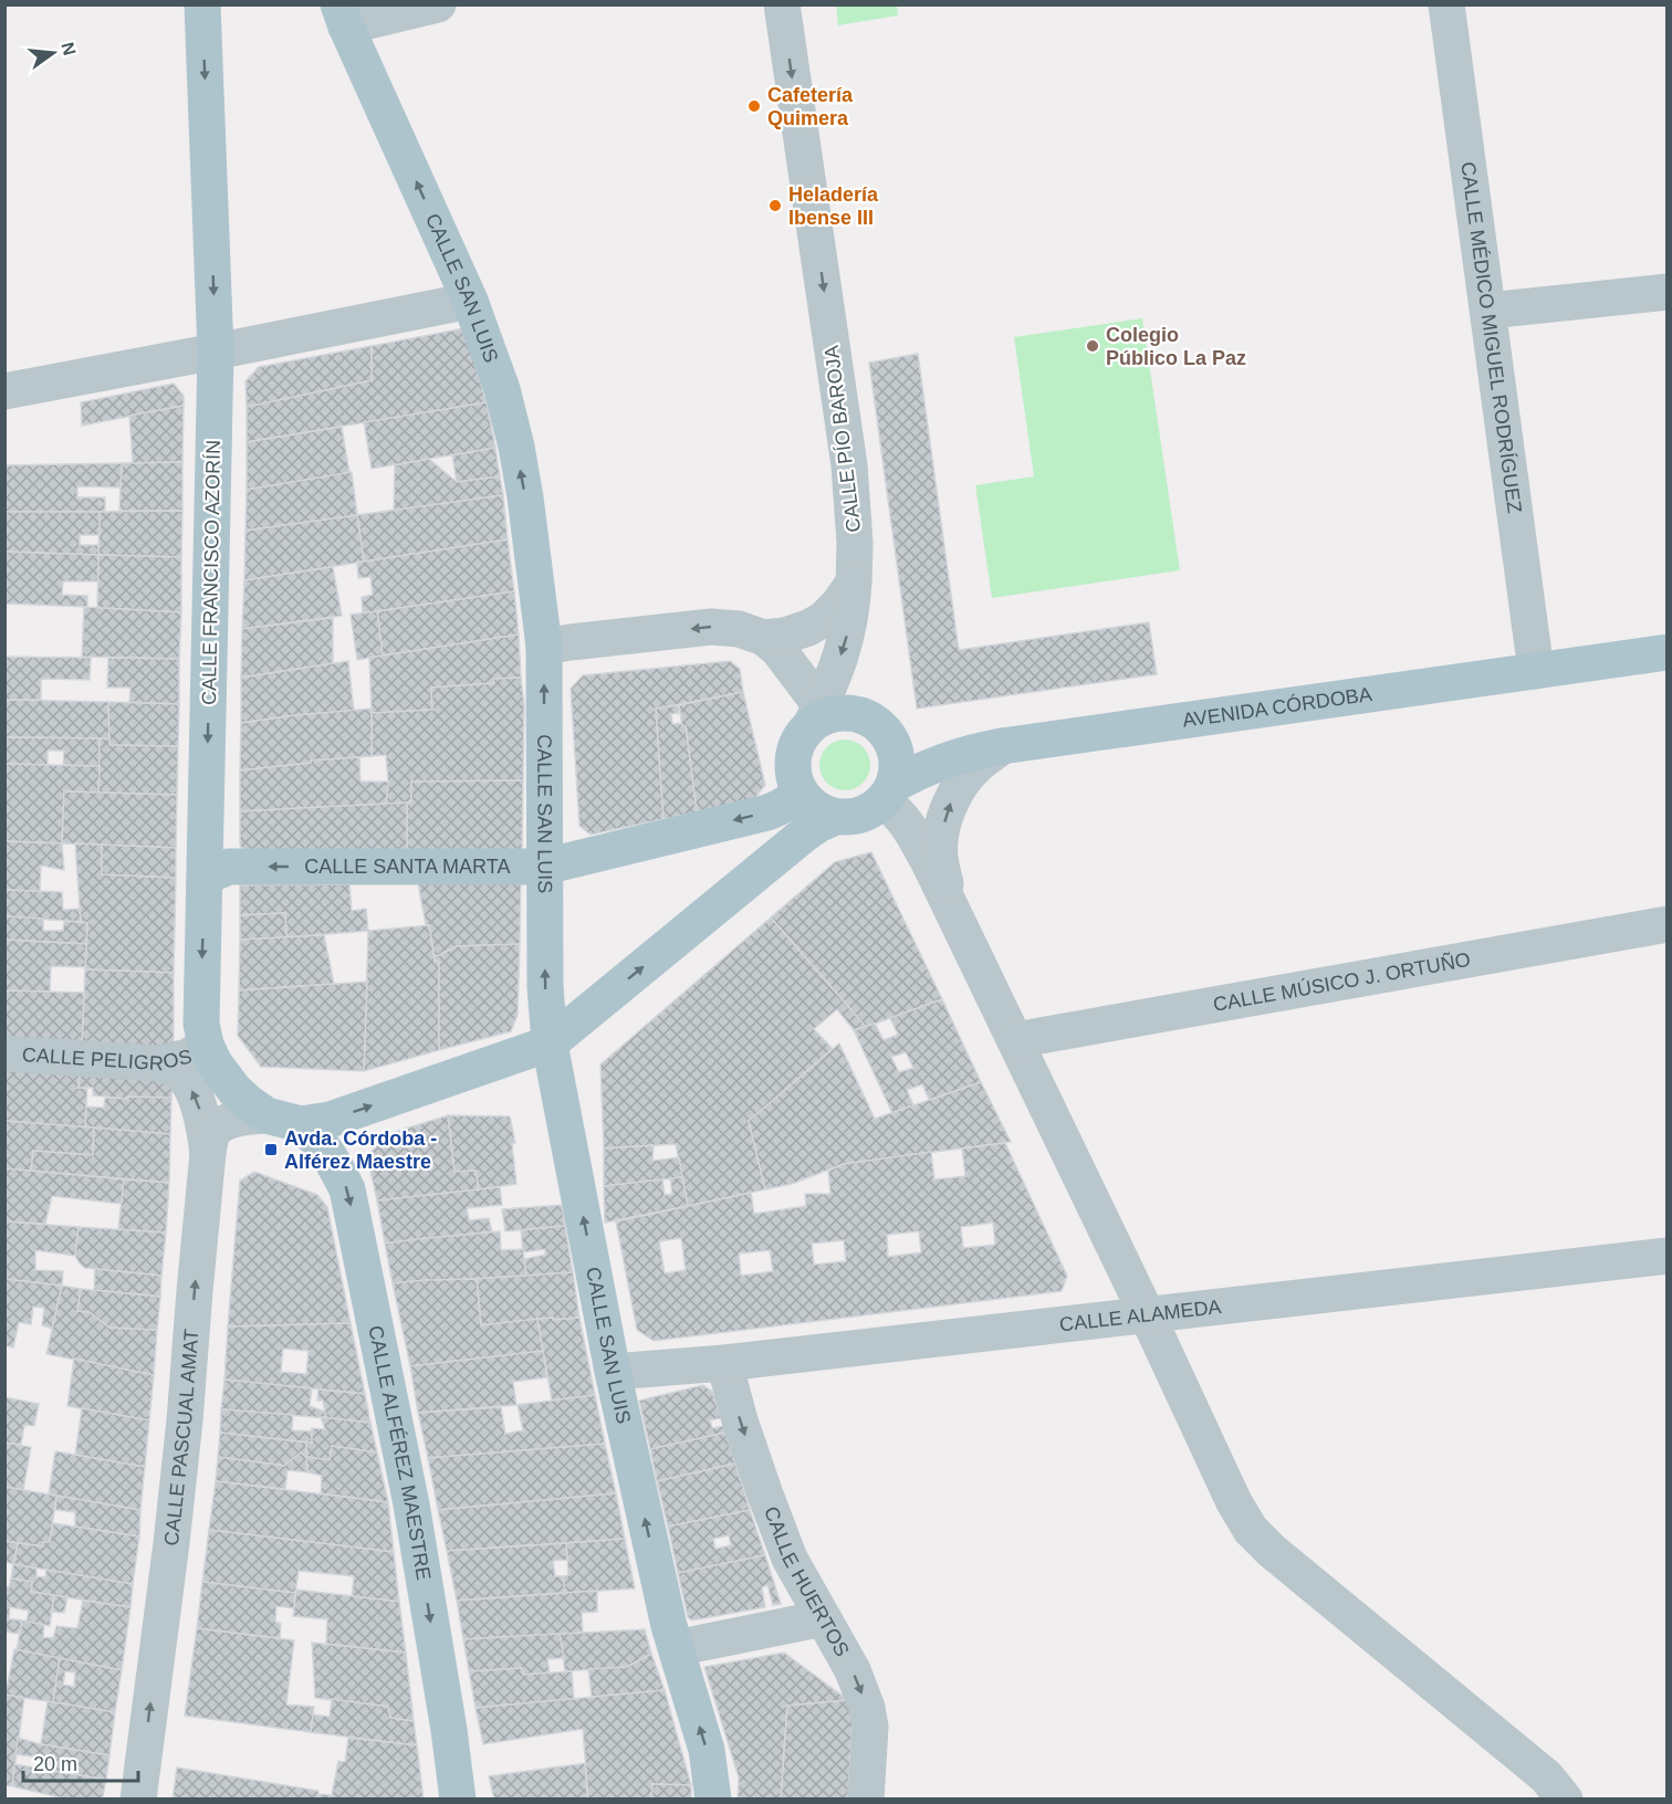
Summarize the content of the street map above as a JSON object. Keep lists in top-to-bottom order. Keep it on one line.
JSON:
{"streets":{"main road":["CALLE SAN LUIS","CALLE FRANCISCO AZORÍN","AVENIDA CÓRDOBA","CALLE SANTA MARTA","CALLE ALFÉREZ MAESTRE"],"street":["CALLE MÉDICO MIGUEL RODRÍGUEZ","CALLE PÍO BAROJA","CALLE MÚSICO J. ORTUÑO","CALLE PELIGROS","CALLE ALAMEDA","CALLE PASCUAL AMAT","CALLE HUERTOS"]},"crossings":[["CALLE SAN LUIS","CALLE SANTA MARTA"],["CALLE SAN LUIS","CALLE ALAMEDA"],["CALLE MÉDICO MIGUEL RODRÍGUEZ","AVENIDA CÓRDOBA"],["CALLE PÍO BAROJA","AVENIDA CÓRDOBA"],["CALLE PÍO BAROJA","CALLE SANTA MARTA"],["CALLE FRANCISCO AZORÍN","CALLE SANTA MARTA"],["CALLE FRANCISCO AZORÍN","CALLE PELIGROS"],["CALLE FRANCISCO AZORÍN","CALLE PASCUAL AMAT"],["AVENIDA CÓRDOBA","CALLE SANTA MARTA"],["CALLE ALAMEDA","CALLE HUERTOS"]],"one_way":["CALLE SAN LUIS","CALLE PÍO BAROJA","CALLE FRANCISCO AZORÍN","CALLE SANTA MARTA","CALLE PASCUAL AMAT","CALLE ALFÉREZ MAESTRE","CALLE HUERTOS"],"places":{"other":["Cafetería Quimera","Heladería Ibense III","Colegio Público La Paz"],"transit":["Avda. Córdoba - Alférez Maestre"]},"scale_bar":"20 m","north":"right"}
